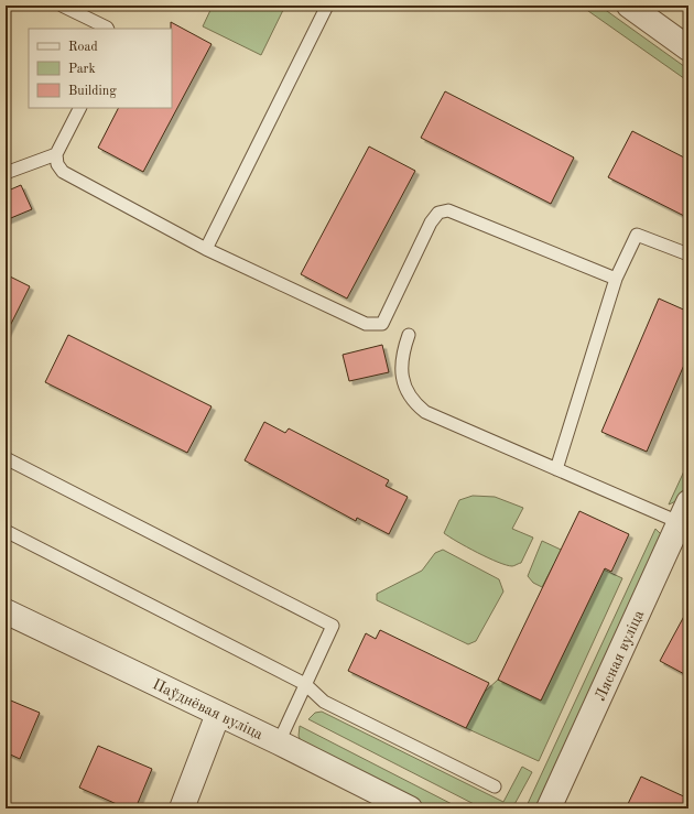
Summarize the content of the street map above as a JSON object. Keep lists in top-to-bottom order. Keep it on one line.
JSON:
{"streets":{"street":["Лясная вуліца","Паўднёвая вуліца"]},"legend":["Road","Park","Building"]}
